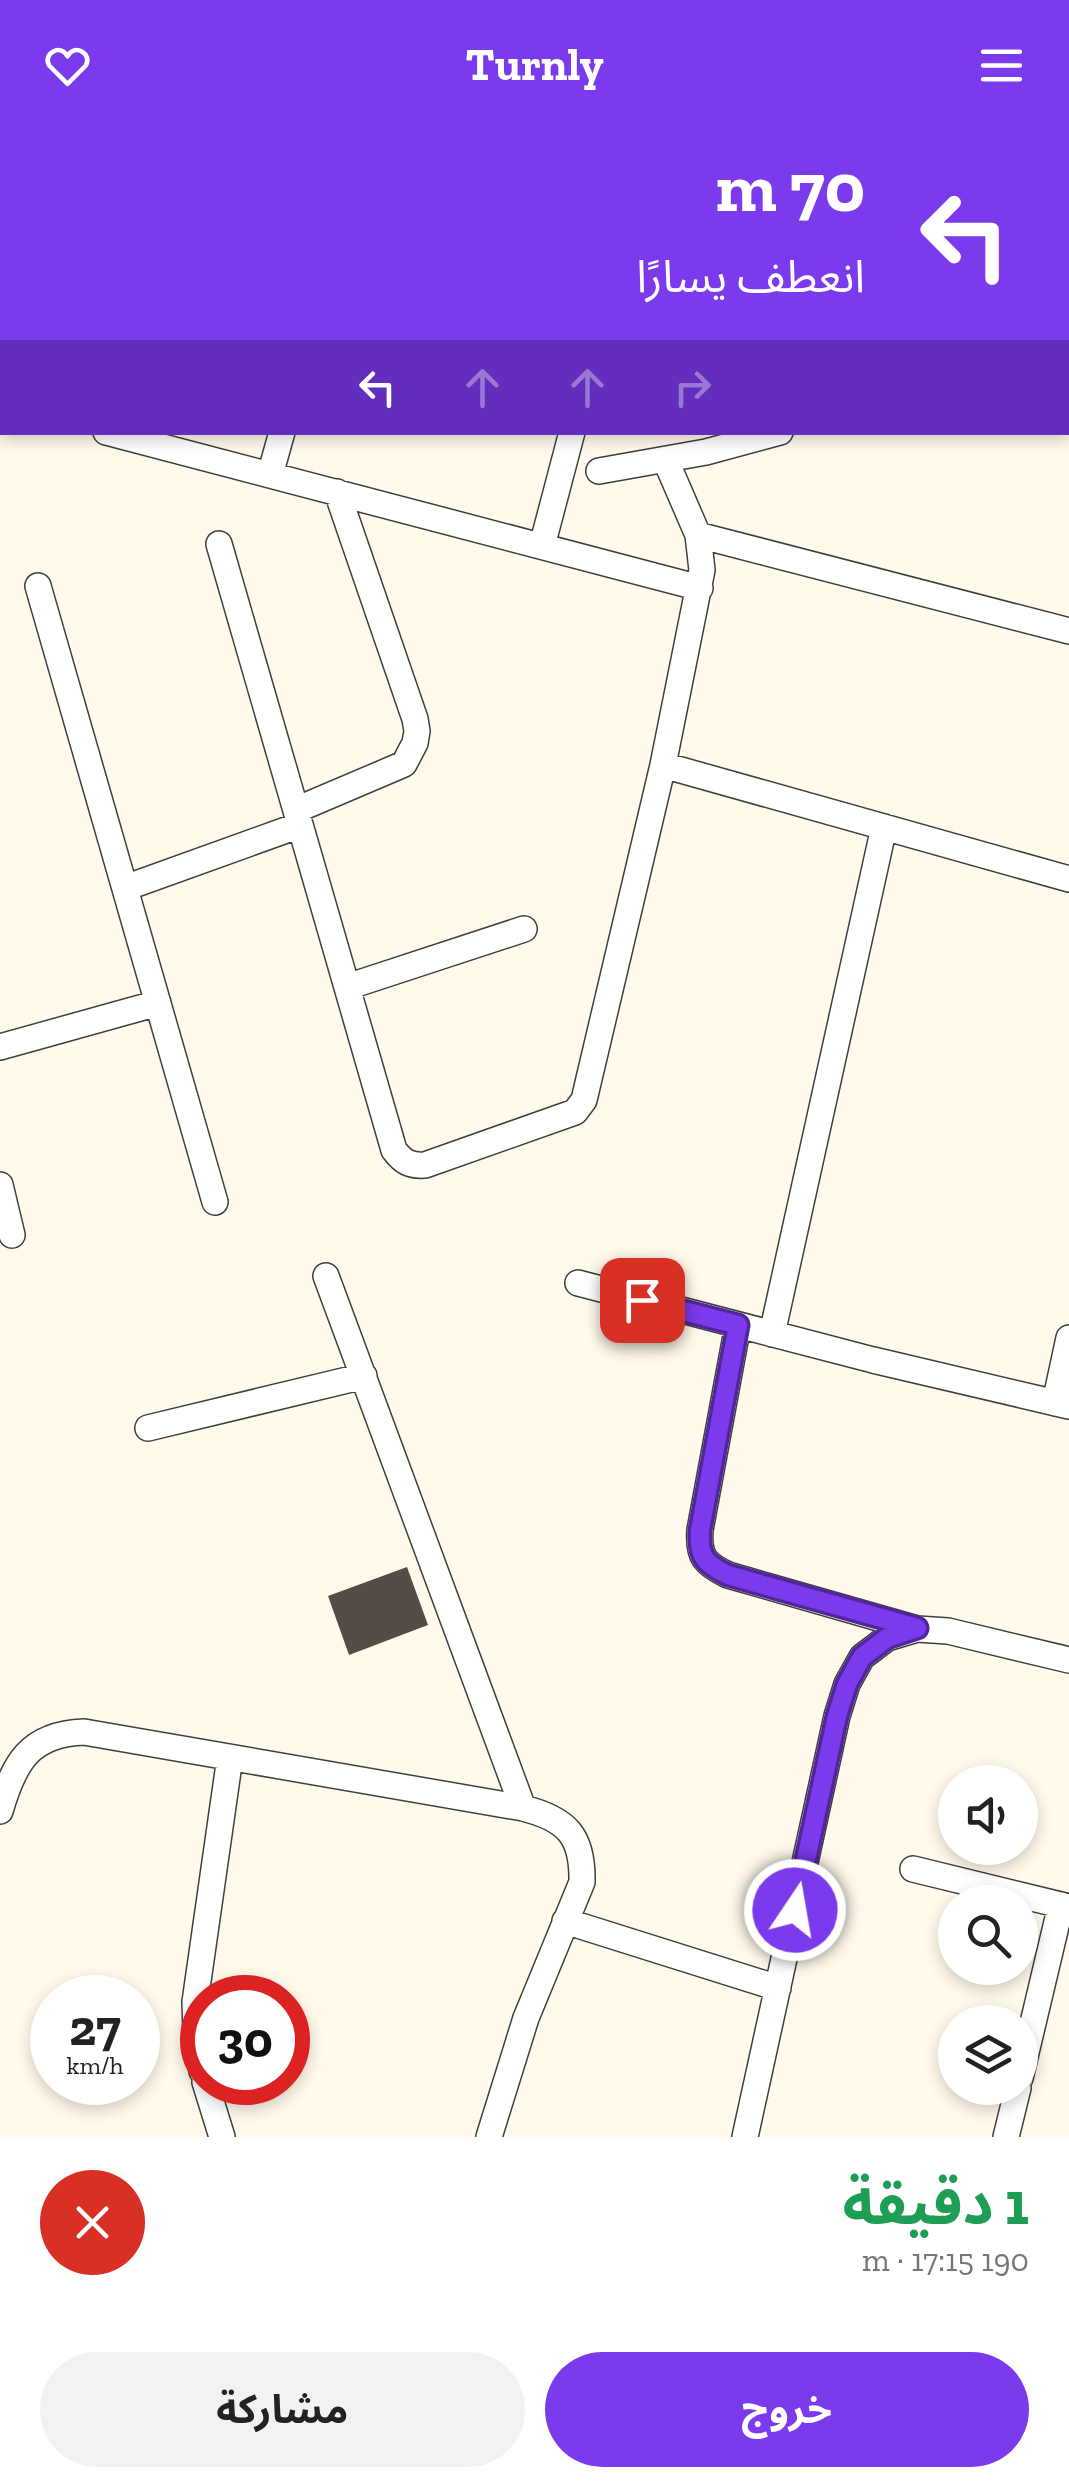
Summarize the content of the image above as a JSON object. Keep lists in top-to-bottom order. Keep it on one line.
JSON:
{"page":{"header":"Turnly","turn":["70 m","انعطف يسارًا"],"speed":"27 km/h","limit":"30","heading":["1 دقيقة","190 m · 17:15"],"buttons":["خروج","مشاركة"]}}
